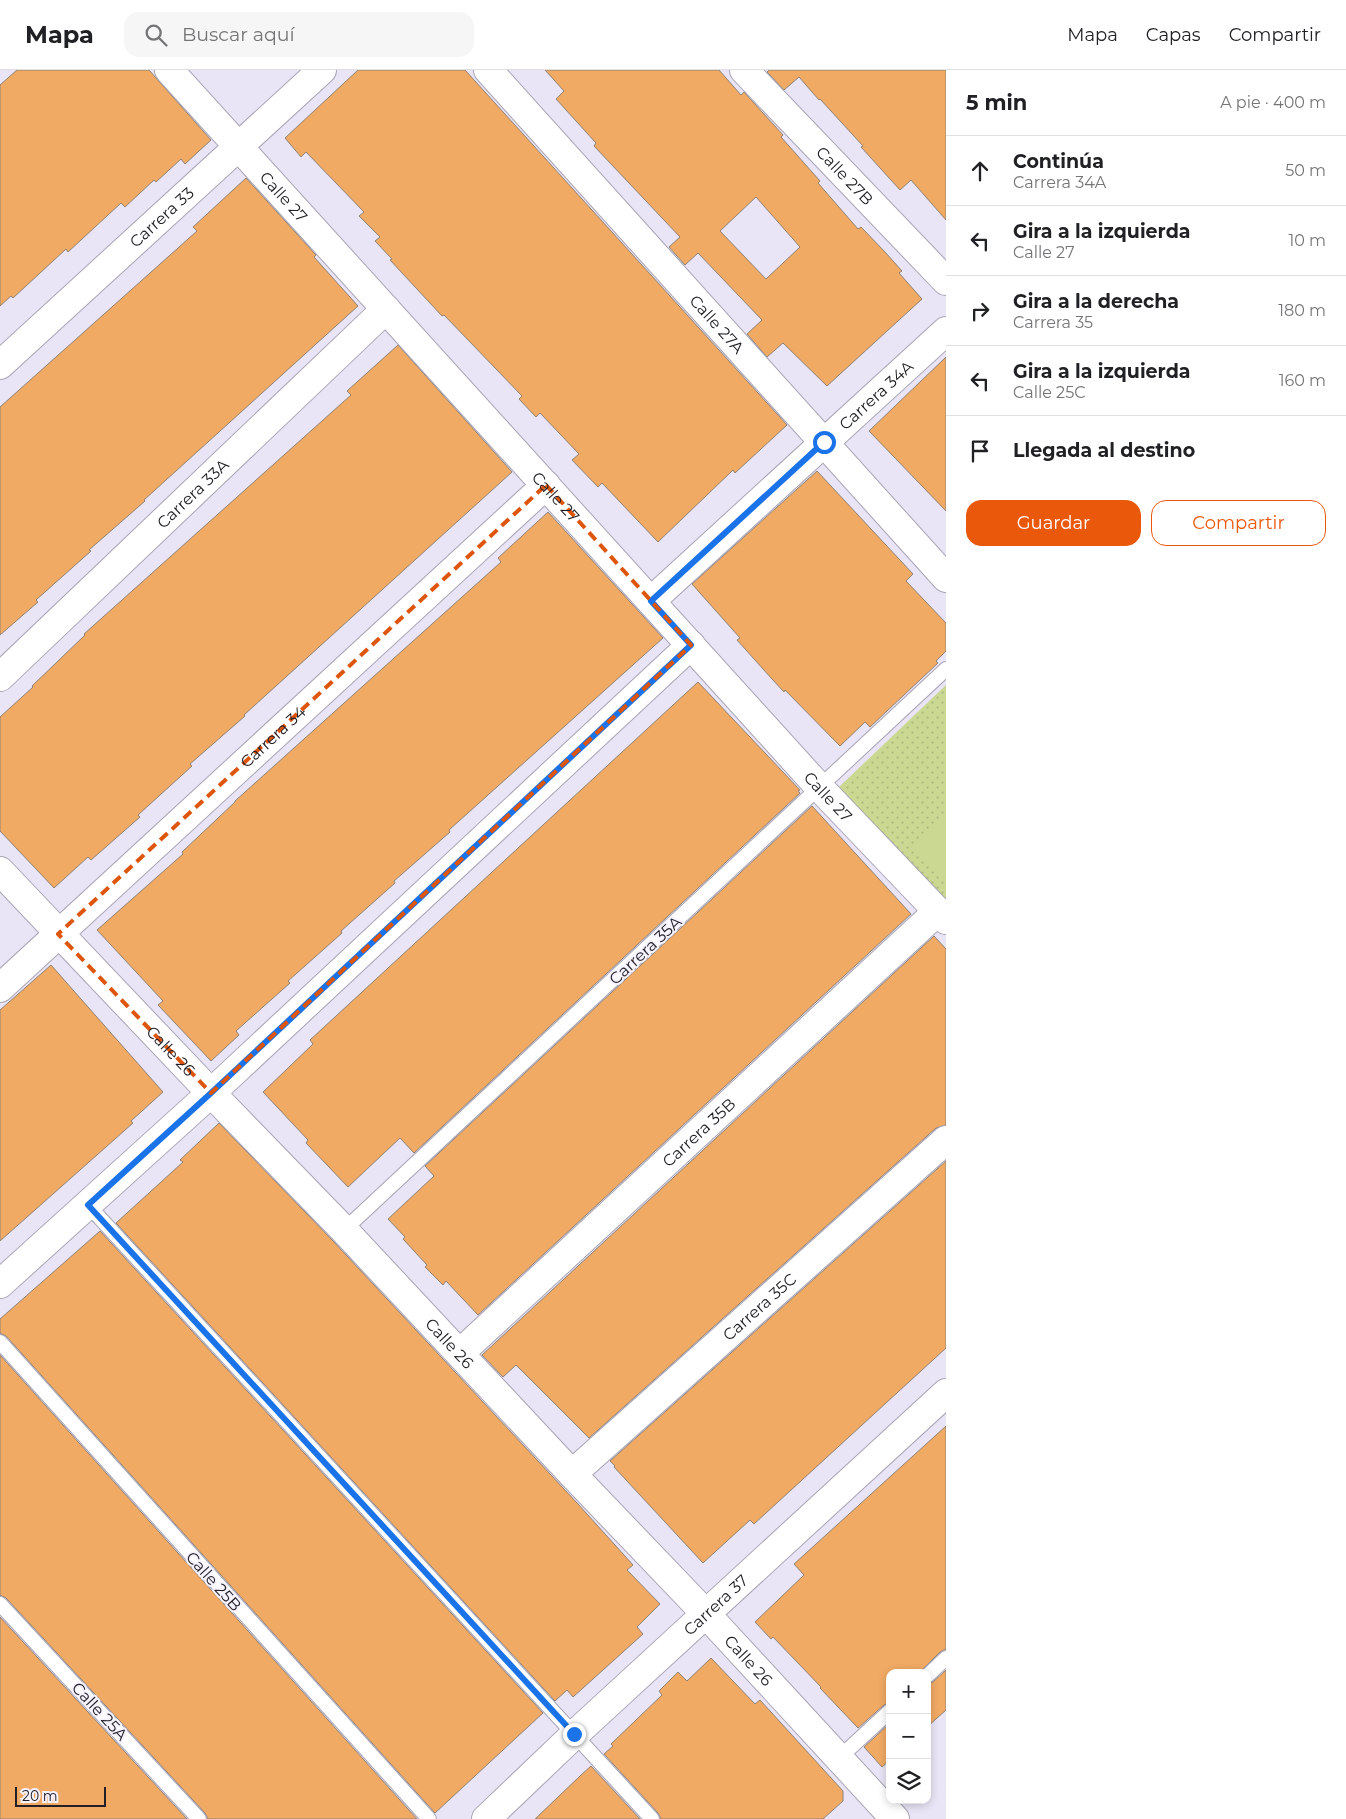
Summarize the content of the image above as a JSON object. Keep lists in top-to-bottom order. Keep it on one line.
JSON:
{"streets":{"street":["Calle 27B","Calle 27","Carrera 33","Calle 27A","Carrera 34A","Carrera 33A","Carrera 34","Calle 26","Carrera 35B","Carrera 35C","Carrera 37"],"lane":["Carrera 35A","Calle 25B","Calle 25A"]},"crossings":[["Calle 27","Carrera 33"],["Calle 27","Carrera 34A"],["Calle 27","Carrera 33A"],["Calle 27","Carrera 34"],["Calle 27","Carrera 35A"],["Calle 27","Carrera 35B"],["Calle 27A","Carrera 34A"],["Carrera 34","Calle 26"],["Carrera 35A","Calle 26"],["Calle 26","Carrera 35B"],["Calle 26","Carrera 35C"],["Calle 26","Carrera 37"]],"scale_bar":"20 m","page":{"header":"Mapa","search":"Buscar aquí","nav":["Mapa","Capas","Compartir"],"heading":["5 min","A pie · 400 m"],"list":[["Continúa","Carrera 34A","50 m"],["Gira a la izquierda","Calle 27","10 m"],["Gira a la derecha","Carrera 35","180 m"],["Gira a la izquierda","Calle 25C","160 m"],"Llegada al destino"],"buttons":["Guardar","Compartir"],"map_buttons":["+","−"],"scale":"20 m"}}
